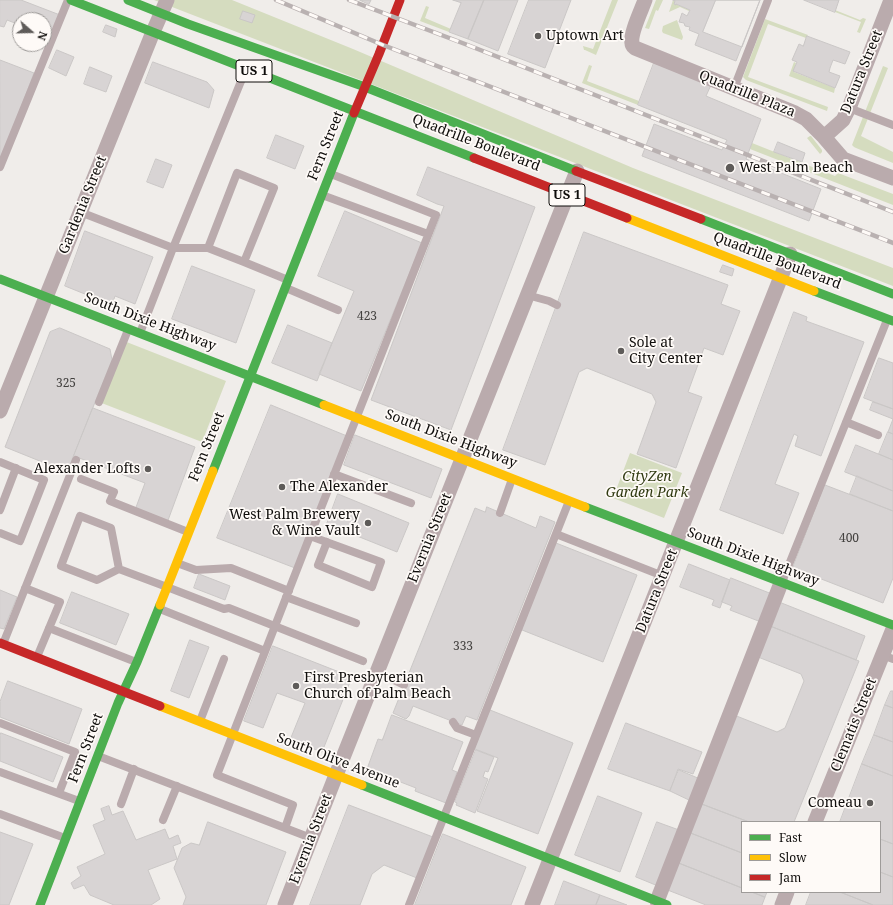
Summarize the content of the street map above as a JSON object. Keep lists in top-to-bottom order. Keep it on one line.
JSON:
{"streets":{"street":["US 1","Datura Street","Quadrille Plaza","Quadrille Boulevard","Fern Street","Gardenia Street","South Dixie Highway","Evernia Street","Clematis Street","South Olive Avenue"]},"crossings":[["Datura Street","Quadrille Plaza"],["Datura Street","Quadrille Boulevard"],["Datura Street","South Dixie Highway"],["Datura Street","South Olive Avenue"],["Quadrille Boulevard","Fern Street"],["Quadrille Boulevard","Gardenia Street"],["Quadrille Boulevard","Evernia Street"],["Fern Street","South Dixie Highway"],["Fern Street","South Olive Avenue"],["Gardenia Street","South Dixie Highway"],["South Dixie Highway","Evernia Street"],["Evernia Street","South Olive Avenue"]],"parks":["CityZen Garden Park"],"places":["Uptown Art","West Palm Beach","Sole at City Center","Alexander Lofts","The Alexander","West Palm Brewery & Wine Vault","First Presbyterian Church of Palm Beach","Comeau"],"house_numbers":["423","325","400","333"],"legend":["Fast","Slow","Jam"],"north":"right"}
